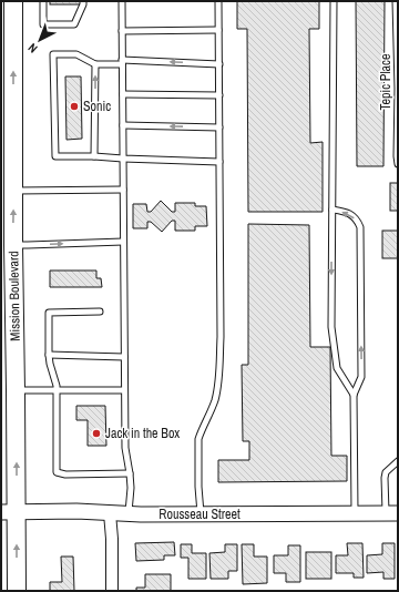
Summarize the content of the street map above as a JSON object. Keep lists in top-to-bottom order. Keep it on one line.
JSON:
{"streets":{"main road":["Mission Boulevard"],"street":["Rousseau Street"],"lane":["Tepic Place"]},"crossings":[["Mission Boulevard","Rousseau Street"]],"one_way":["Mission Boulevard"],"places":["Sonic","Jack in the Box"],"north":"bottom left"}
